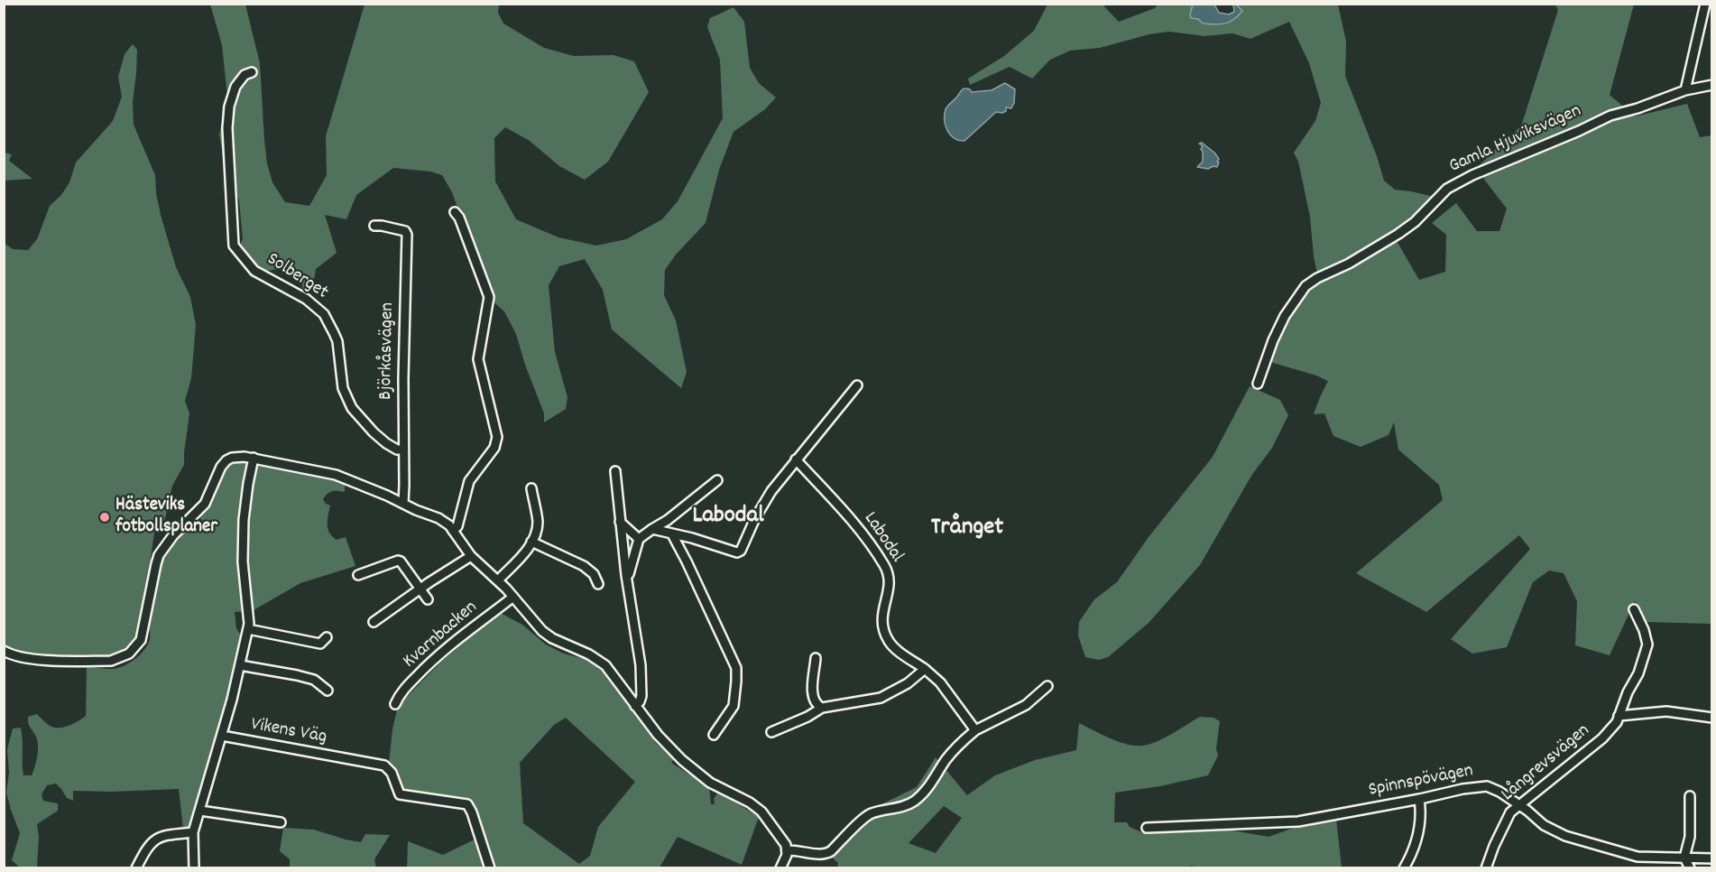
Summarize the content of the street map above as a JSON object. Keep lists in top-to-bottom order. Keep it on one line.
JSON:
{"streets":{"street":["Gamla Hjuviksvägen","Solberget","Björkåsvägen","Labodal","Kvarnbacken","Vikens Väg","Långrevsvägen","Spinnspövägen"]},"crossings":[["Solberget","Björkåsvägen"],["Långrevsvägen","Spinnspövägen"]],"districts":["Labodal","Trånget"],"places":["Hästeviks fotbollsplaner"]}
